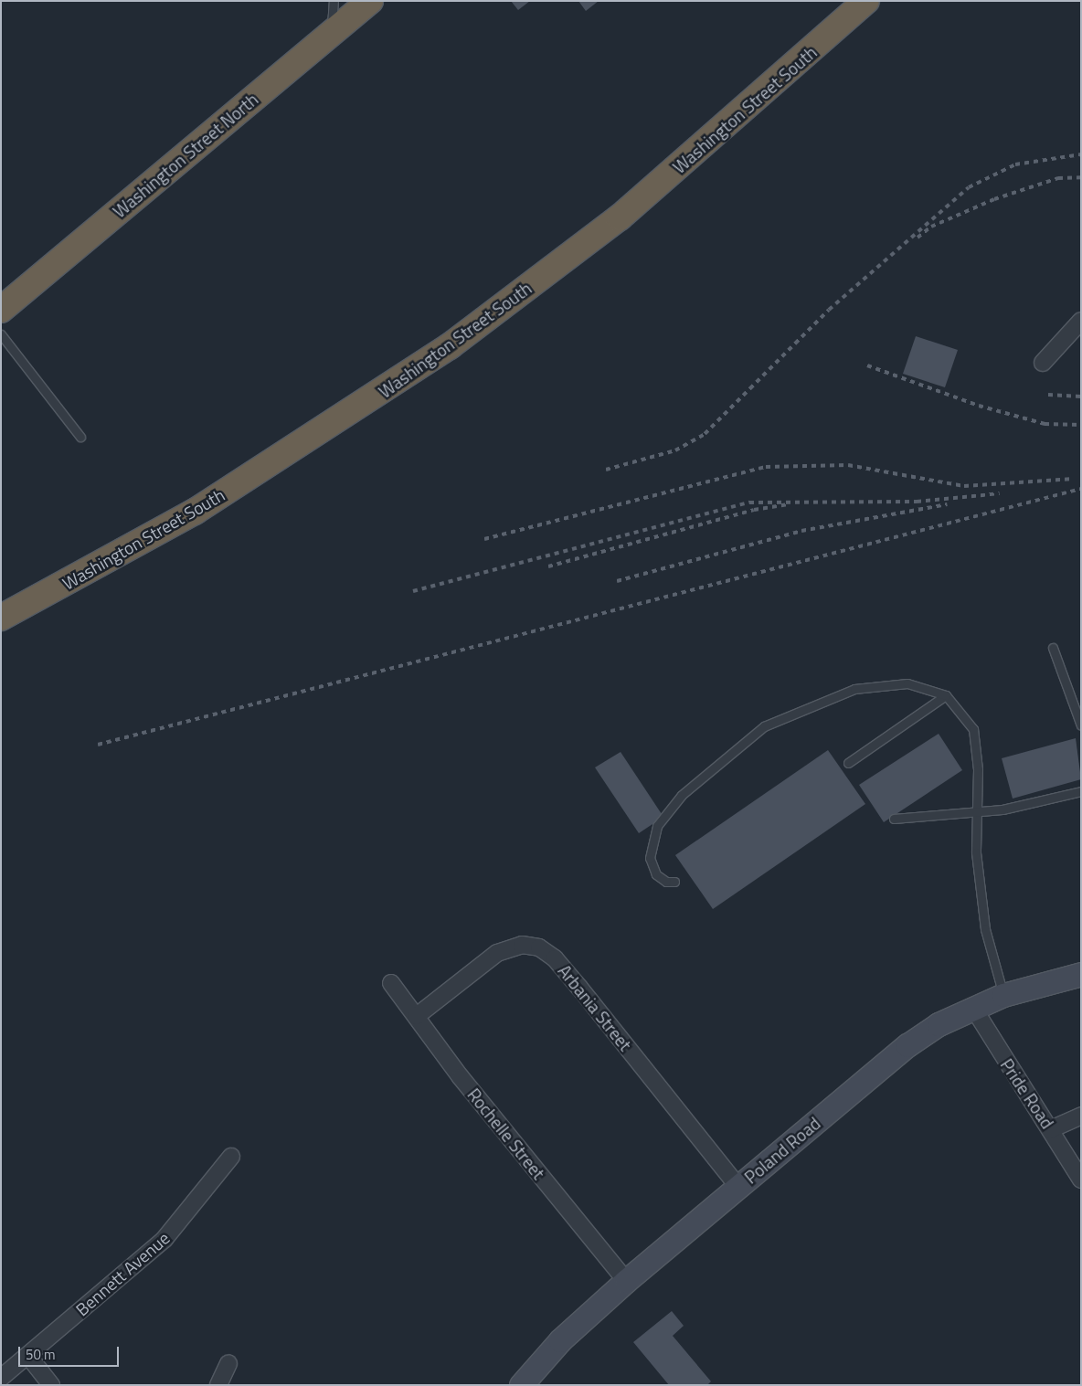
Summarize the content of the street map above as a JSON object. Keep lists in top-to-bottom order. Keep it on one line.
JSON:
{"streets":{"highway":["Washington Street South","Washington Street North"],"street":["Arbania Street","Pride Road","Rochelle Street","Poland Road","Bennett Avenue"]},"crossings":[["Arbania Street","Rochelle Street"],["Arbania Street","Poland Road"],["Pride Road","Poland Road"],["Rochelle Street","Poland Road"]],"scale_bar":"50 m"}
